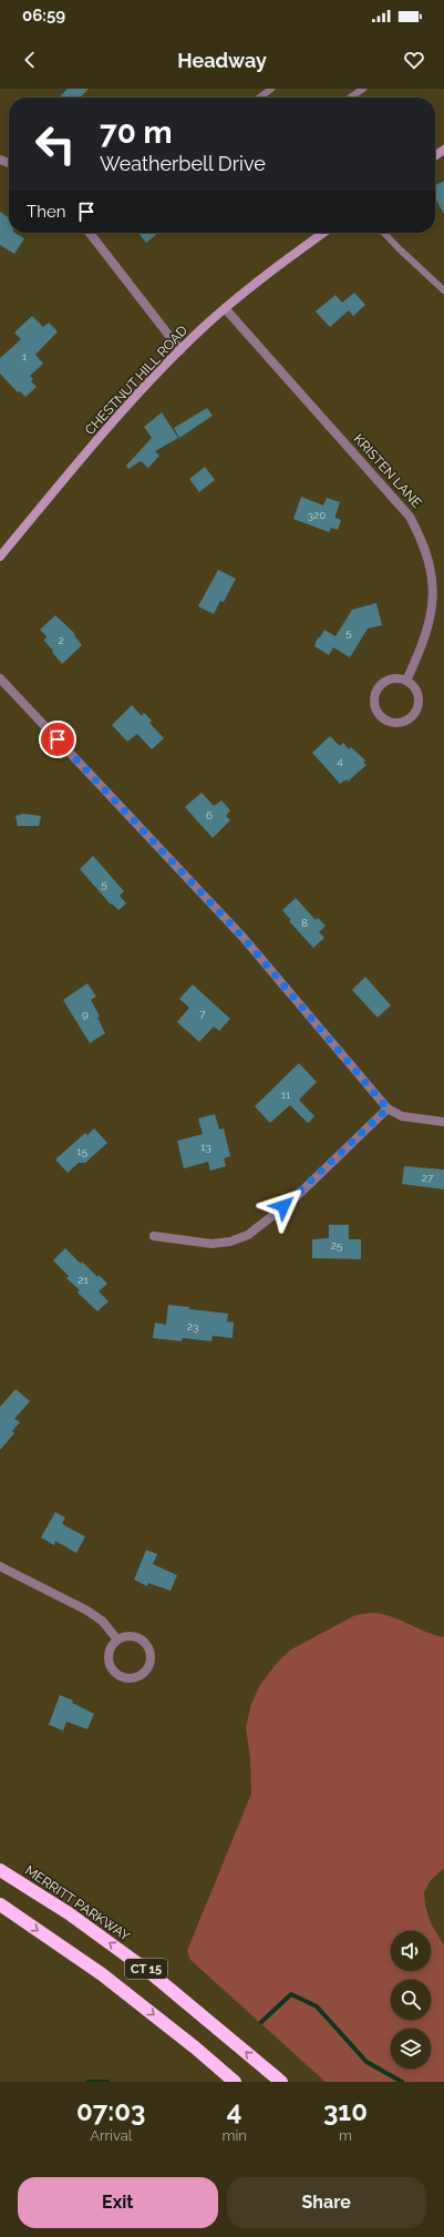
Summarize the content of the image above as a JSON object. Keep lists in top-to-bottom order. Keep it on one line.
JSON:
{"streets":{"highway":["MERRITT PARKWAY","CT 15"],"main road":["CHESTNUT HILL ROAD"],"street":["KRISTEN LANE"]},"crossings":[["CHESTNUT HILL ROAD","KRISTEN LANE"]],"house_numbers":["1","320","5","2","4","6","5","8","9","7","11","13","15","27","25","21","23"],"page":{"status":"06:59","header":"Headway","turn":["70 m","Weatherbell Drive"],"then":"Then","eta":["07:03","Arrival","4","min","310","m"],"buttons":["Exit","Share"]}}
